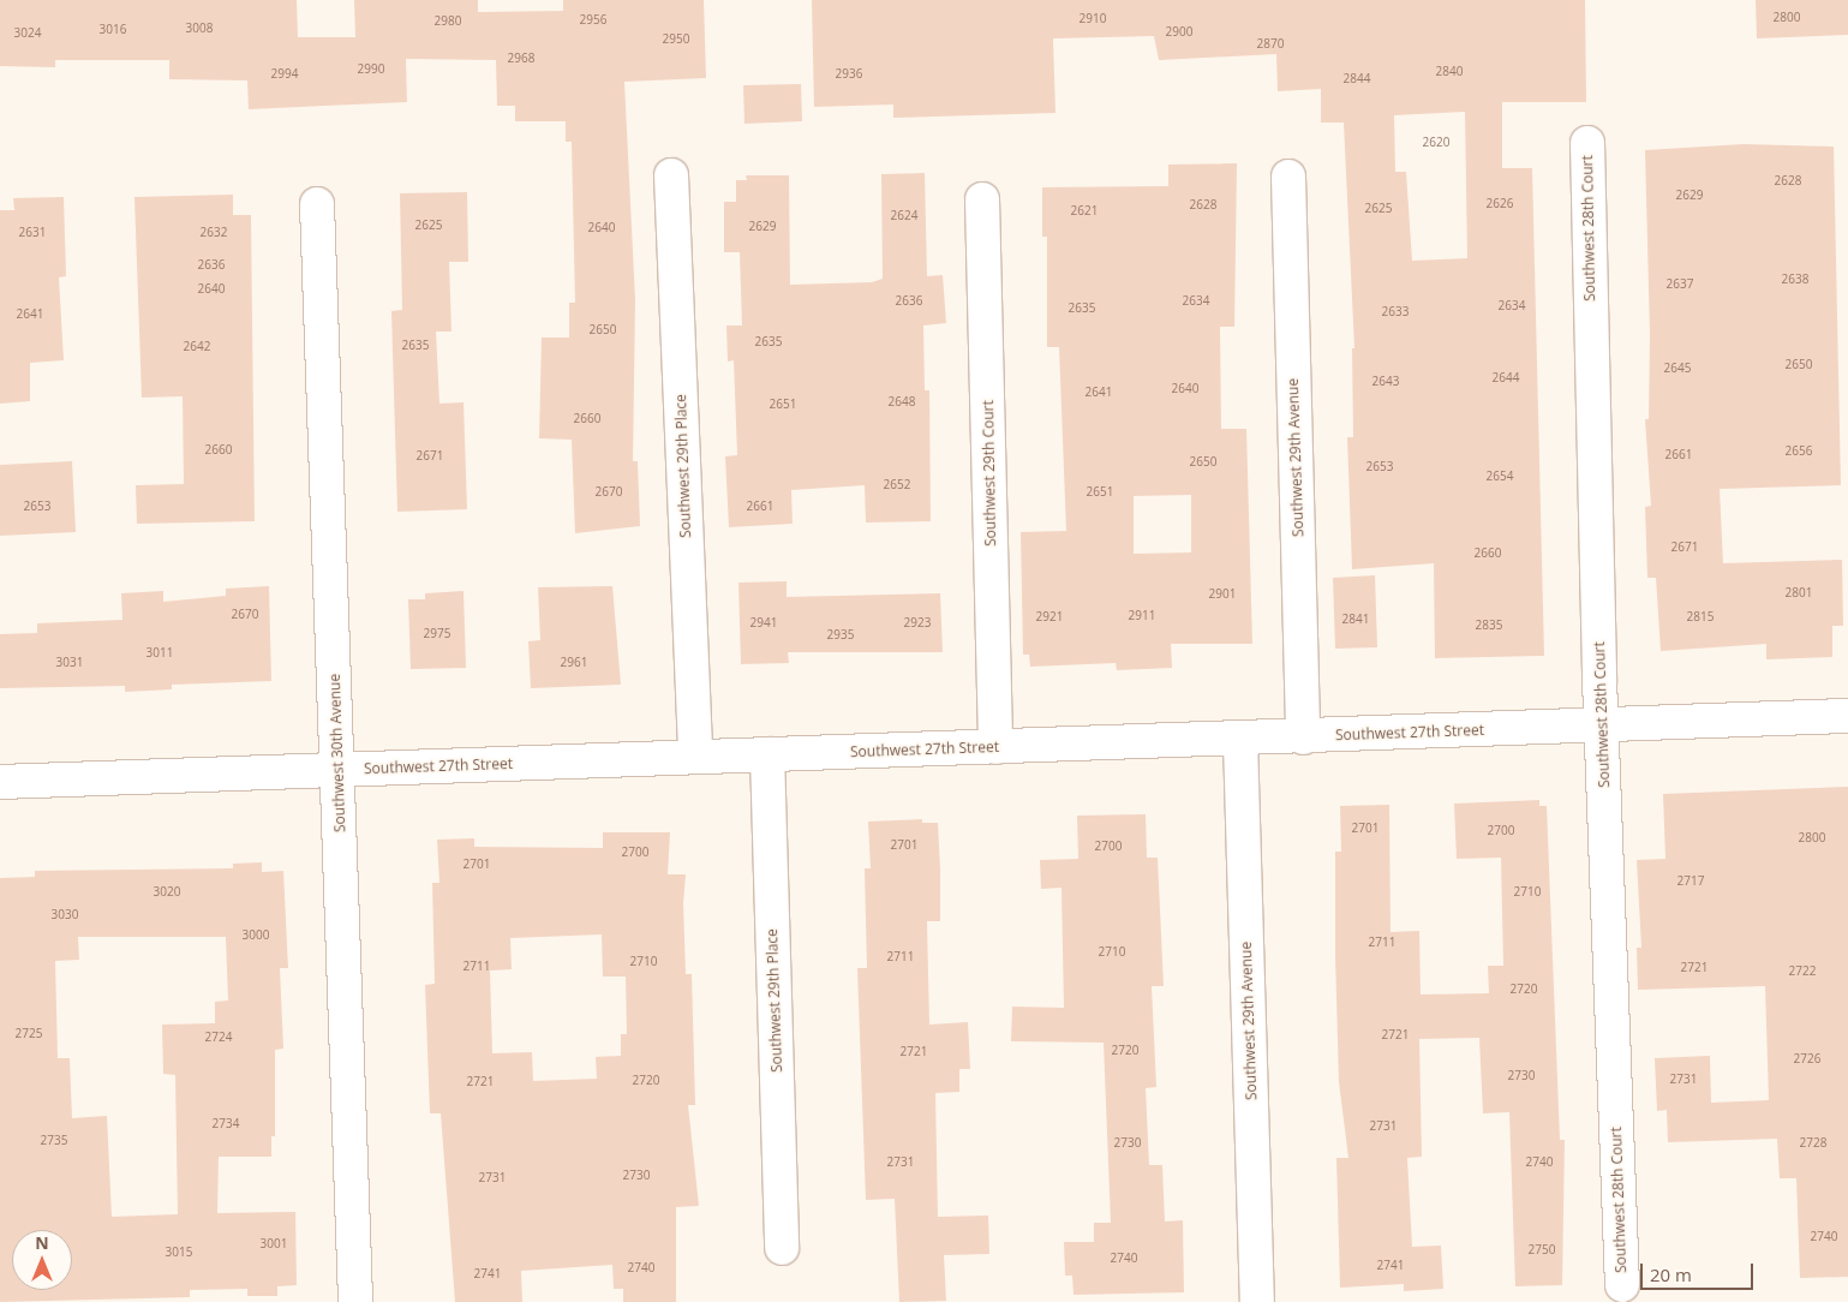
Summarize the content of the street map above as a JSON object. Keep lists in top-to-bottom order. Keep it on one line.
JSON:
{"streets":{"street":["Southwest 28th Court","Southwest 29th Avenue","Southwest 29th Place","Southwest 29th Court","Southwest 27th Street","Southwest 30th Avenue"]},"crossings":[["Southwest 28th Court","Southwest 27th Street"],["Southwest 29th Avenue","Southwest 27th Street"],["Southwest 29th Place","Southwest 27th Street"],["Southwest 29th Court","Southwest 27th Street"],["Southwest 27th Street","Southwest 30th Avenue"]],"house_numbers":["2800","2910","2956","2980","3008","3016","2900","3024","2950","2870","2968","2990","2840","2994","2936","2844","2620","2628","2629","2626","2628","2625","2621","2624","2625","2629","2640","2631","2632","2636","2638","2637","2640","2636","2634","2634","2635","2633","2641","2650","2635","2635","2642","2650","2645","2644","2643","2640","2641","2648","2651","2660","2660","2656","2661","2671","2650","2653","2654","2652","2670","2651","2653","2661","2671","2660","2801","2901","2670","2911","2921","2815","2841","2941","2923","2835","2975","2935","3011","3031","2961","2701","2700","2800","2701","2700","2700","2701","2717","3020","2710","3030","3000","2711","2710","2711","2710","2711","2721","2722","2720","2725","2721","2724","2720","2721","2726","2730","2731","2720","2721","2734","2731","2735","2730","2728","2731","2740","2730","2731","2740","3001","2750","3015","2740","2741","2740","2741"],"scale_bar":"20 m","north":"top"}
